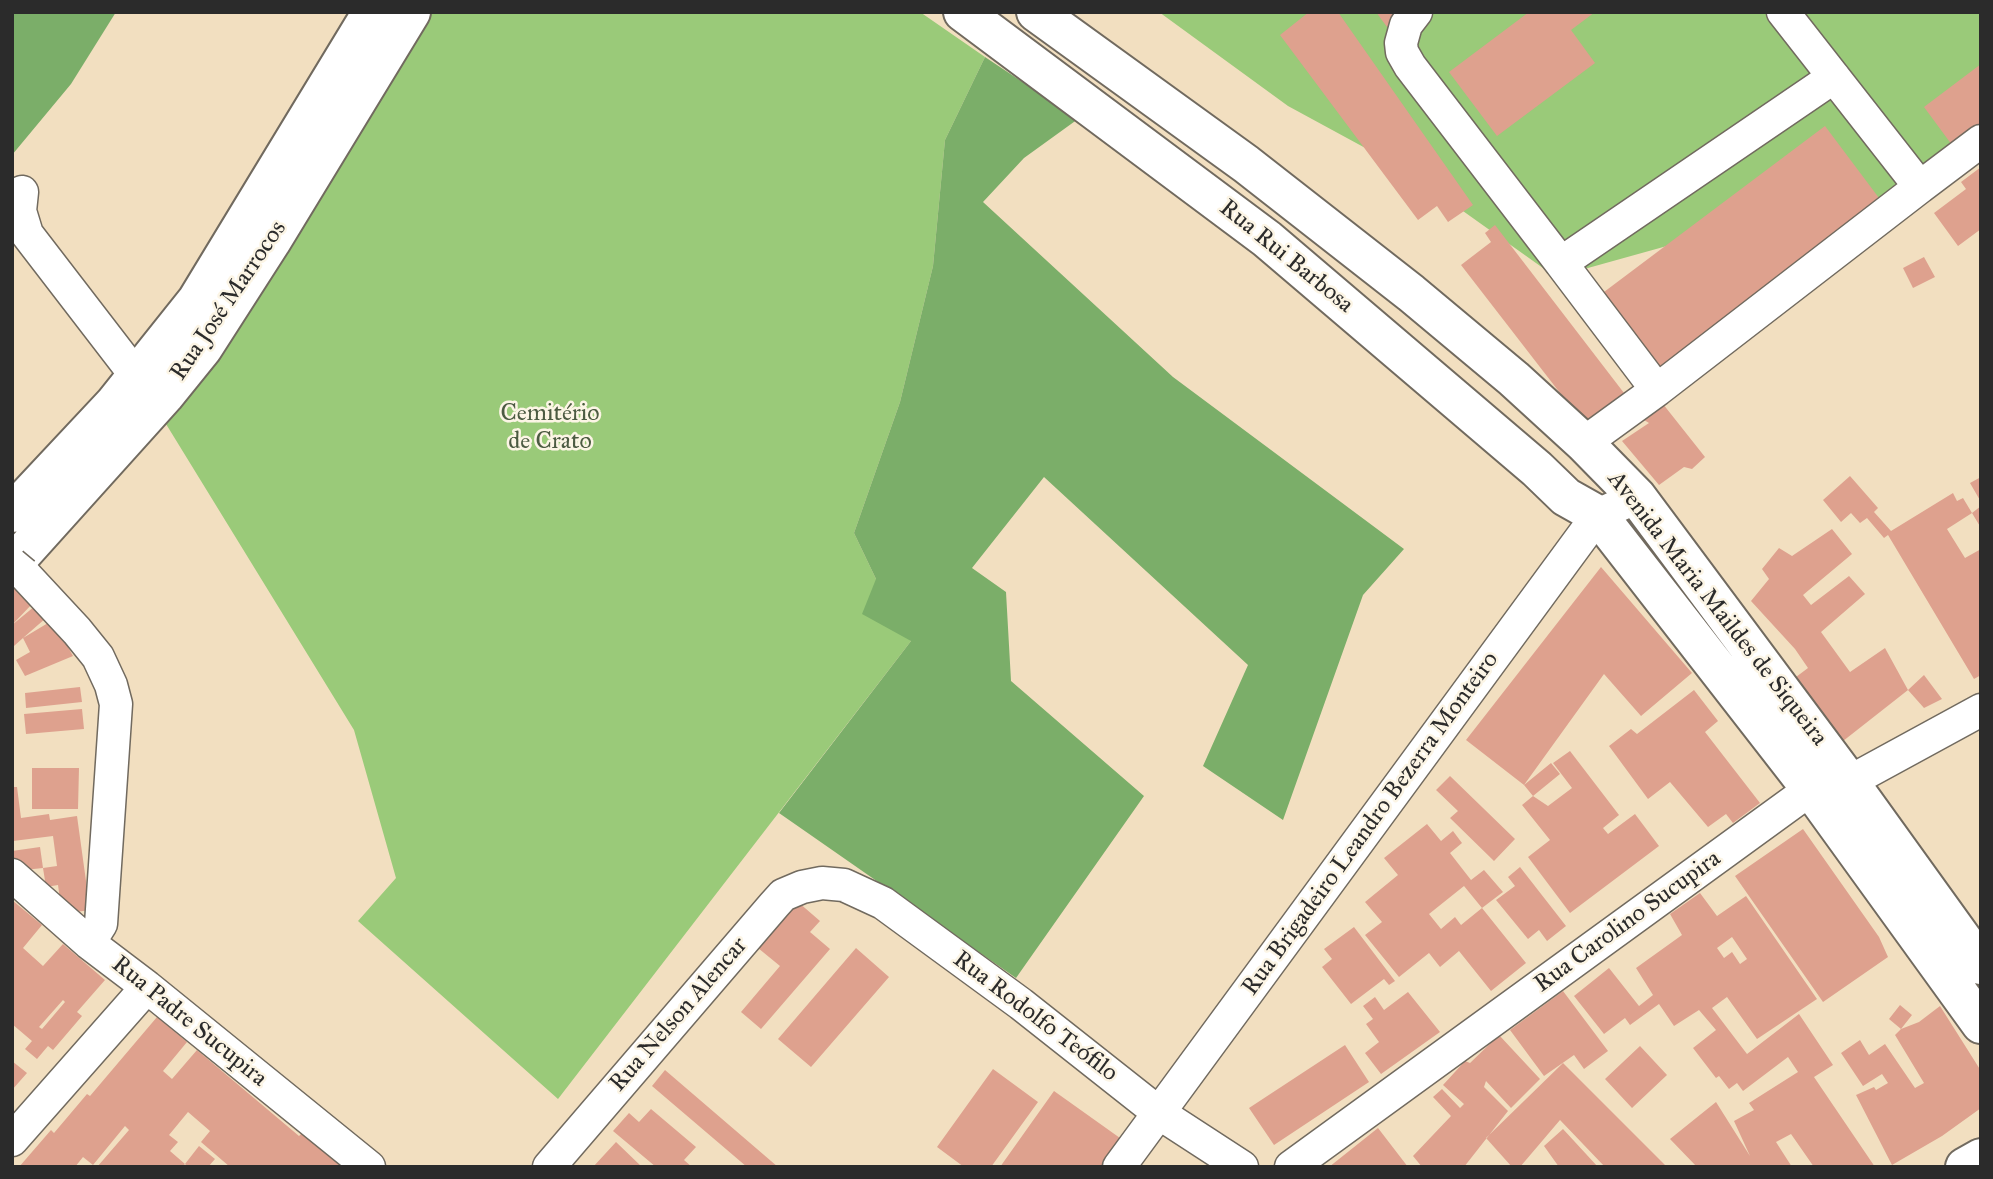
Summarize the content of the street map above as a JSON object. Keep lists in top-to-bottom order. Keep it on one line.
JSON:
{"streets":{"main road":["Rua Rui Barbosa","Rua José Marrocos","Avenida Maria Maildes de Siqueira"],"street":["Rua Brigadeiro Leandro Bezerra Monteiro","Rua Carolino Sucupira","Rua Nelson Alencar","Rua Rodolfo Teófilo","Rua Padre Sucupira"]},"crossings":[["Rua Rui Barbosa","Avenida Maria Maildes de Siqueira"],["Rua Rui Barbosa","Rua Brigadeiro Leandro Bezerra Monteiro"],["Avenida Maria Maildes de Siqueira","Rua Brigadeiro Leandro Bezerra Monteiro"],["Avenida Maria Maildes de Siqueira","Rua Carolino Sucupira"],["Rua Brigadeiro Leandro Bezerra Monteiro","Rua Rodolfo Teófilo"],["Rua Nelson Alencar","Rua Rodolfo Teófilo"]],"parks":["Cemitério de Crato"]}
